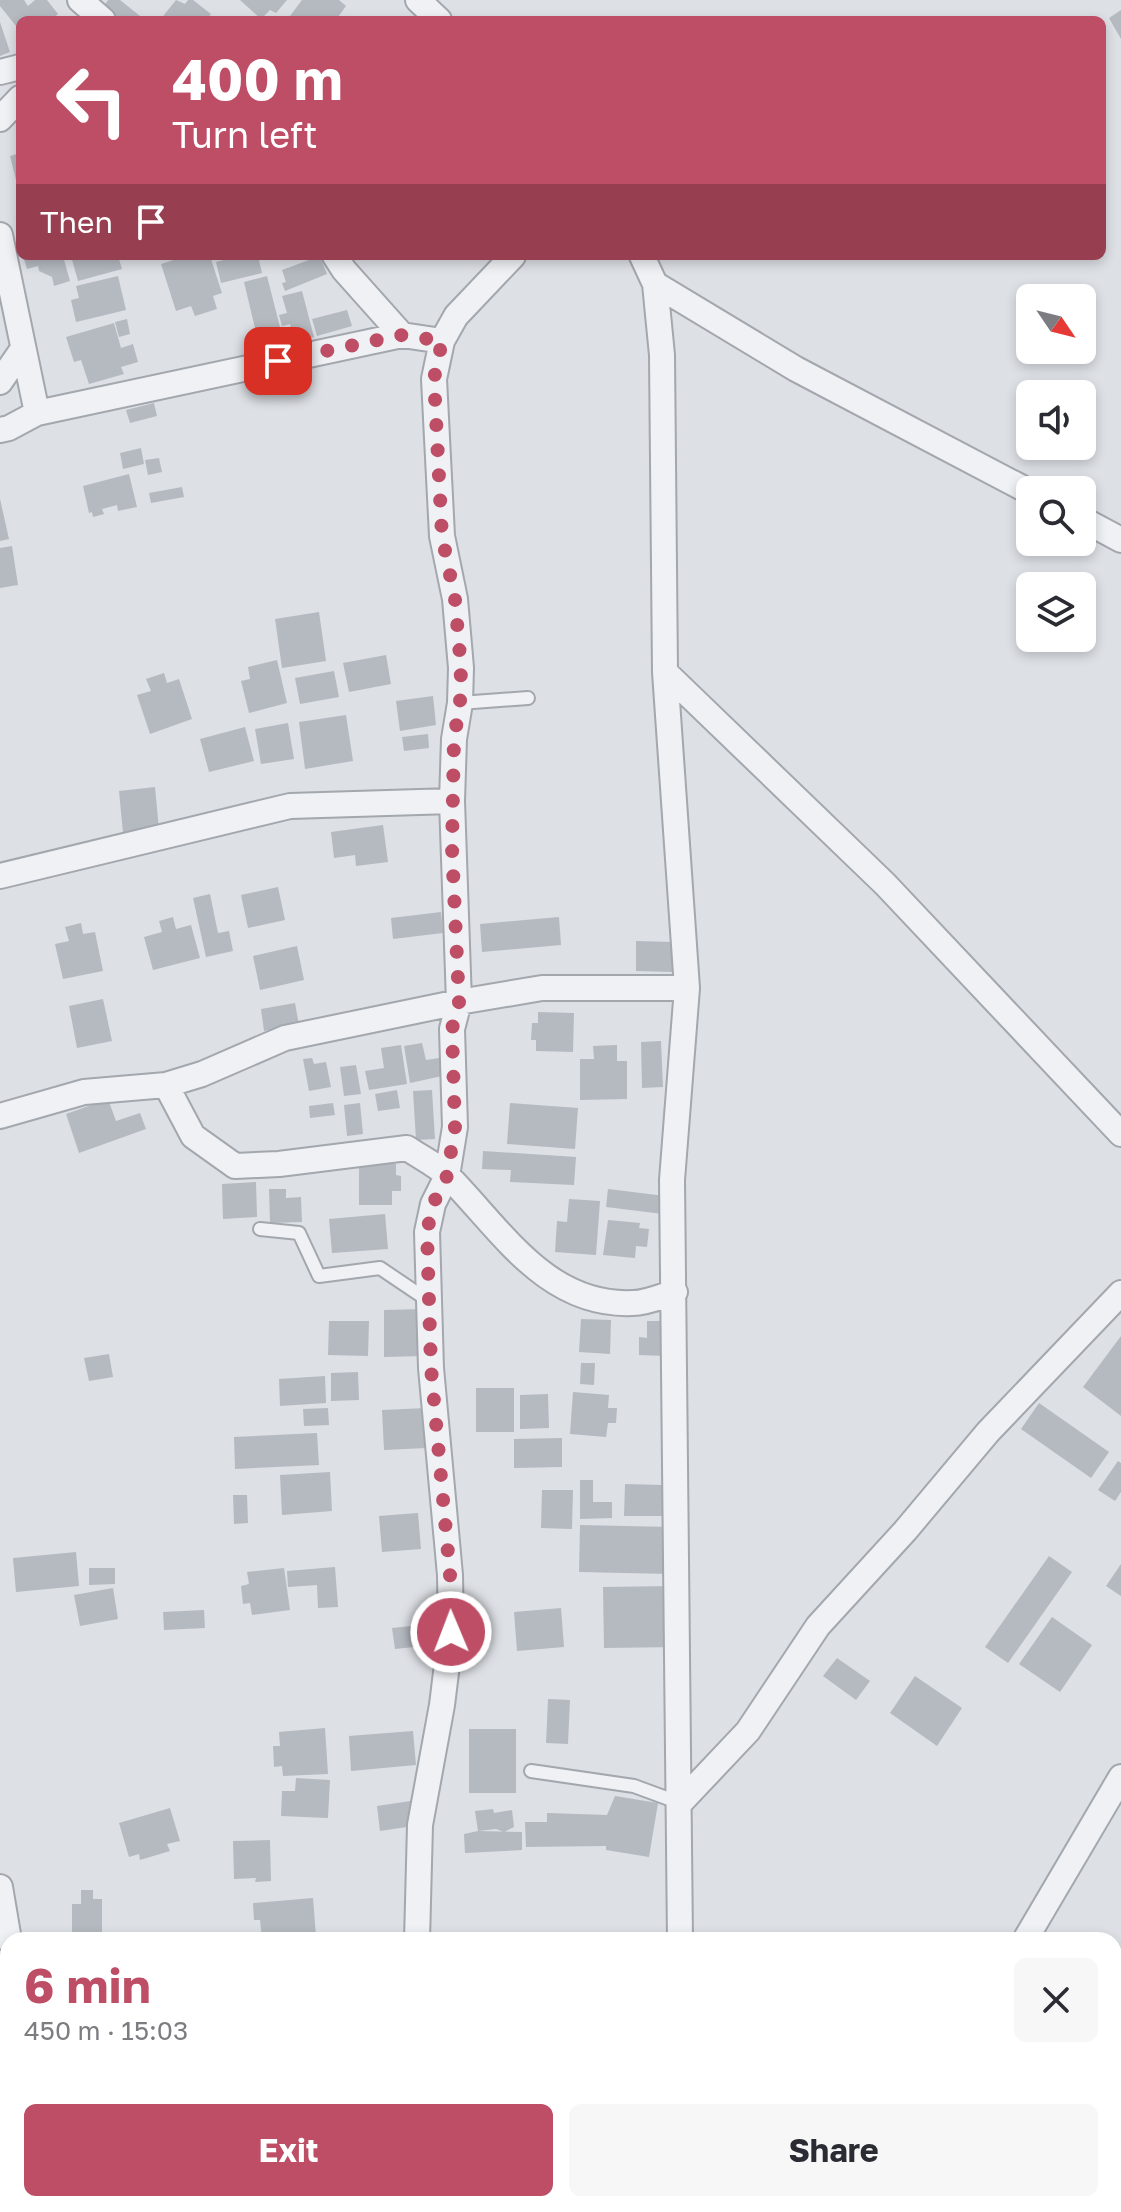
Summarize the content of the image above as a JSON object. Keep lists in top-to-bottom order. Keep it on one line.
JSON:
{"north":"bottom right","page":{"turn":["400 m","Turn left"],"then":"Then","heading":["6 min","450 m · 15:03"],"buttons":["Exit","Share"]}}
